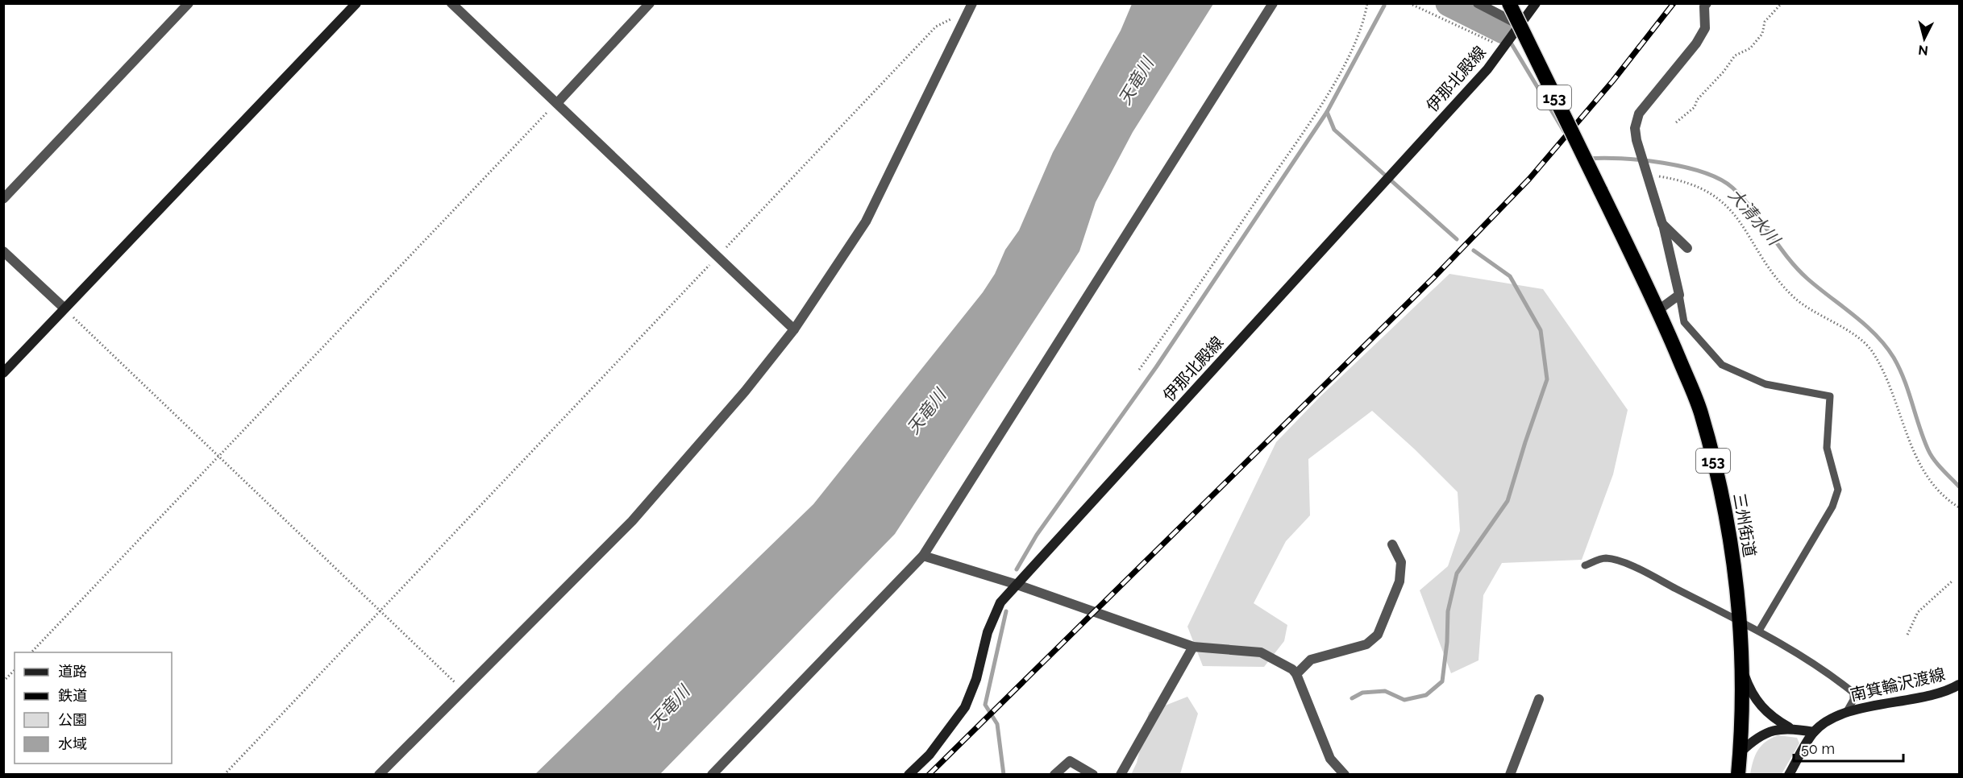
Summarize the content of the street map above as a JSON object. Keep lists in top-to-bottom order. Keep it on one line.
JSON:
{"streets":{"highway":["153","三州街道"],"main road":["伊那北殿線","南箕輪沢渡線"]},"water":["天竜川","大清水川"],"legend":["道路","鉄道","公園","水域"],"scale_bar":"50 m","north":"bottom"}
